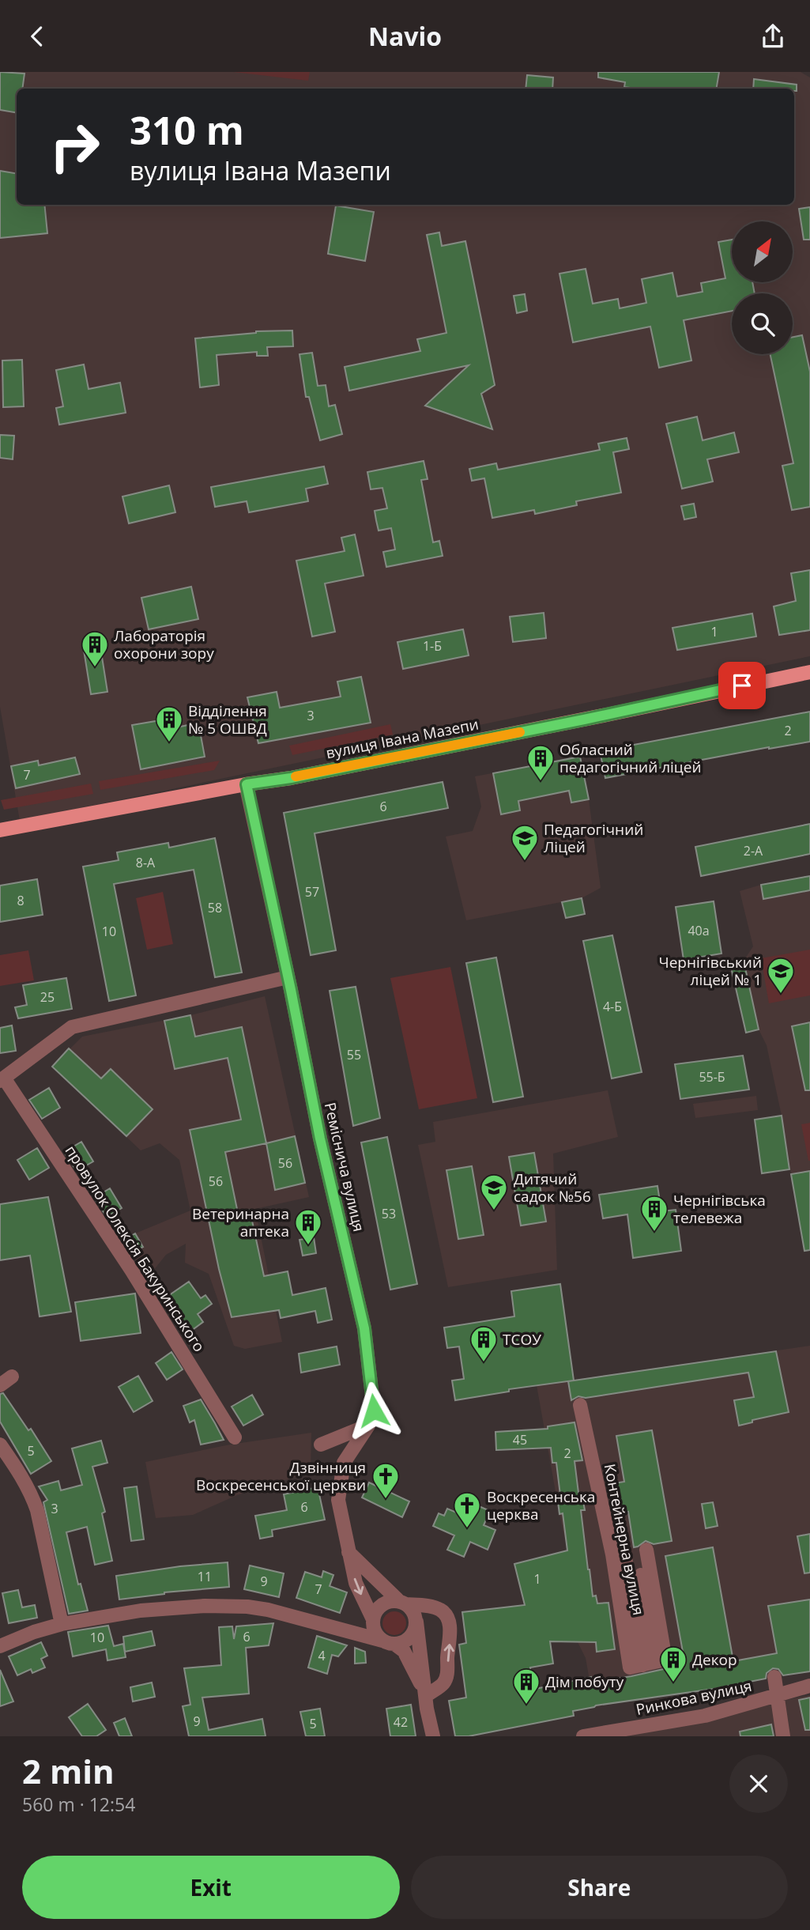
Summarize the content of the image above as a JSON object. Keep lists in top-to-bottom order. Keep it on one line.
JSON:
{"streets":{"main road":["вулиця Івана Мазепи"],"street":["Реміснича вулиця","провулок Олексія Бакуринського","Контейнерна вулиця","Ринкова вулиця"]},"crossings":[["вулиця Івана Мазепи","Реміснича вулиця"]],"places":{"building":["Лабораторія охорони зору","Відділення № 5 ОШВД","Обласний педагогічний ліцей","Чернігівська телевежа","Ветеринарна аптека","ТСОУ","Декор","Дім побуту"],"school or university":["Педагогічний Ліцей","Чернігівський ліцей № 1","Дитячий садок №56"],"church":["Дзвінниця Воскресенської церкви","Воскресенська церква"]},"house_numbers":["1","1-Б","3","2","7","6","2-А","8-А","57","8","58","40а","10","25","4-Б","55","55-Б","56","56","53","45","5","2","6","3","11","1","9","7","6","10","4","9","42","5"],"north":"top right","page":{"header":"Navio","turn":["310 m","вулиця Івана Мазепи"],"heading":["2 min","560 m · 12:54"],"buttons":["Exit","Share"]}}
